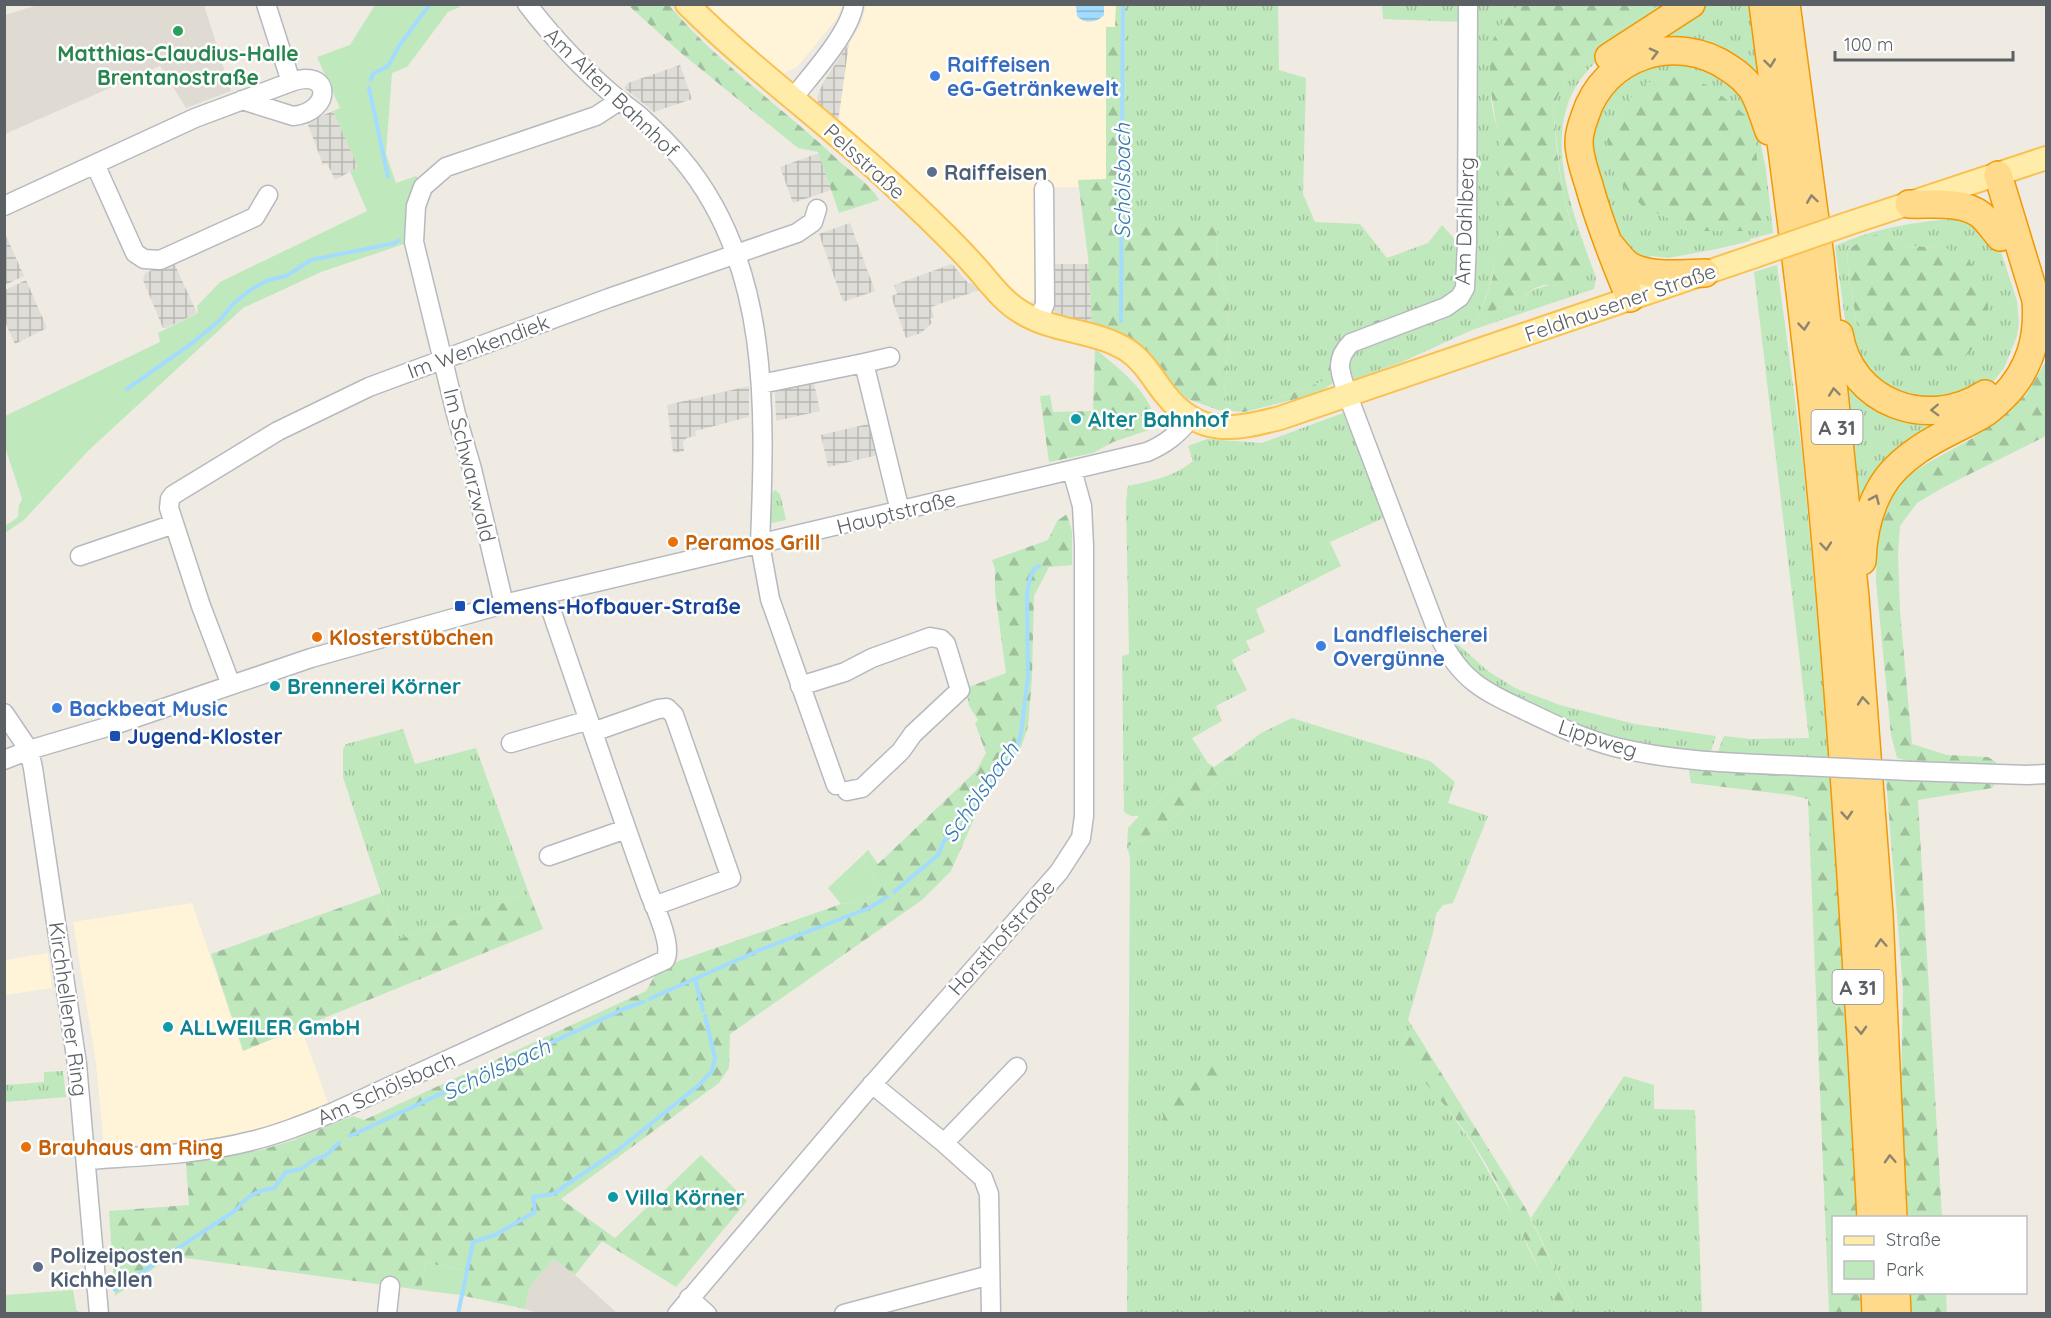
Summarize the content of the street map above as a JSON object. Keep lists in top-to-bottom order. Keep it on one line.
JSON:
{"streets":{"highway":["A 31"],"main road":["Pelsstraße","Feldhausener Straße"],"street":["Am Alten Bahnhof","Am Dahlberg","Im Wenkendiek","Im Schwarzwald","Hauptstraße","Lippweg","Horsthofstraße","Kirchhellener Ring","Am Schölsbach"]},"crossings":[["Am Alten Bahnhof","Im Wenkendiek"],["Am Alten Bahnhof","Im Schwarzwald"],["Am Alten Bahnhof","Hauptstraße"],["Pelsstraße","Feldhausener Straße"],["Pelsstraße","Hauptstraße"],["Am Dahlberg","Feldhausener Straße"],["Am Dahlberg","Lippweg"],["Feldhausener Straße","Hauptstraße"],["Feldhausener Straße","Lippweg"],["Im Wenkendiek","Im Schwarzwald"],["Im Wenkendiek","Hauptstraße"],["Im Schwarzwald","Hauptstraße"],["Hauptstraße","Horsthofstraße"],["Hauptstraße","Kirchhellener Ring"],["Kirchhellener Ring","Am Schölsbach"]],"water":["Schölsbach"],"places":{"other":["Matthias-Claudius-Halle Brentanostraße","Raiffeisen eG-Getränkewelt","Raiffeisen","Alter Bahnhof","Peramos Grill","Klosterstübchen","Landfleischerei Overgünne","Brennerei Körner","Backbeat Music","ALLWEILER GmbH","Brauhaus am Ring","Villa Körner","Polizeiposten Kichhellen"],"transit":["Clemens-Hofbauer-Straße","Jugend-Kloster"]},"legend":["Straße","Park"],"scale_bar":"100 m"}
